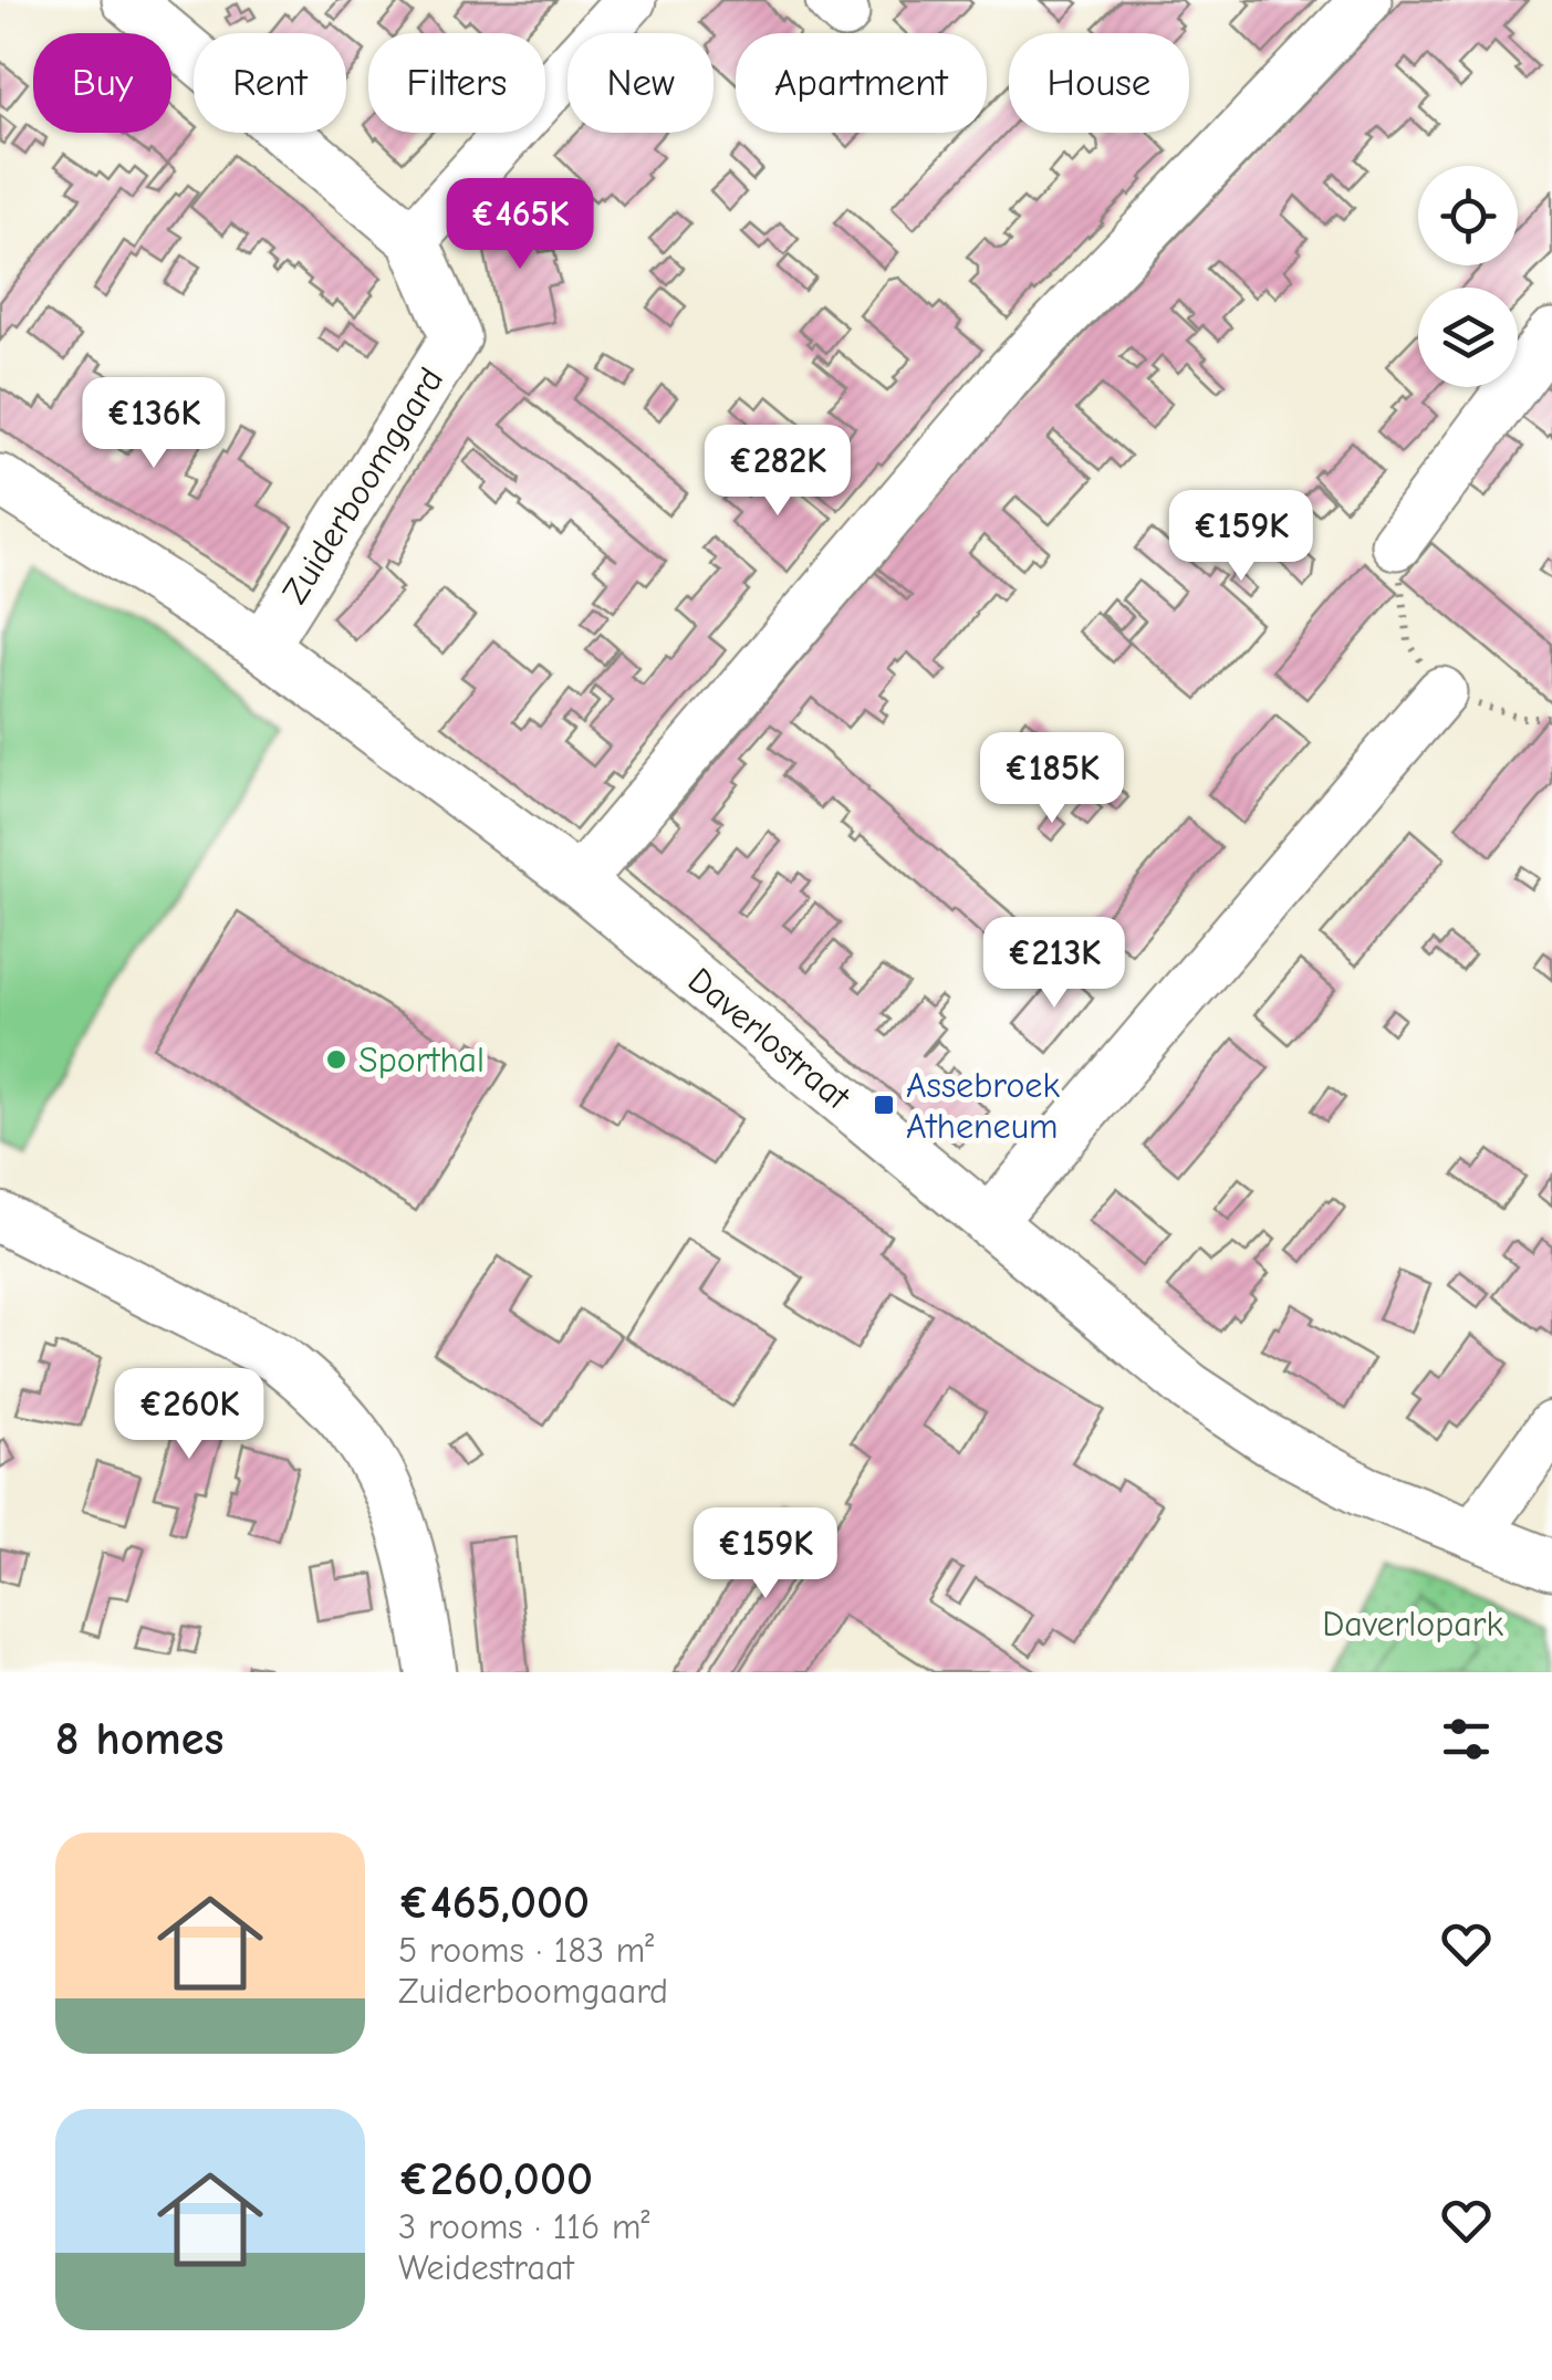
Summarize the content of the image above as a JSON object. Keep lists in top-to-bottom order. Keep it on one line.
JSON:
{"streets":{"street":["Zuiderboomgaard","Daverlostraat"]},"crossings":[["Zuiderboomgaard","Daverlostraat"]],"parks":["Daverlopark"],"places":{"other":["Sporthal"],"transit":["Assebroek Atheneum"]},"page":{"chip":["Buy","Rent","Filters","New","Apartment","House"],"price":["€465K","€136K","€282K","€159K","€185K","€213K","€260K","€159K"],"heading":"8 homes","list":[{"name":"€465,000","note":"5 rooms · 183 m² · Zuiderboomgaard"},{"name":"€260,000","note":"3 rooms · 116 m² · Weidestraat"}]}}
